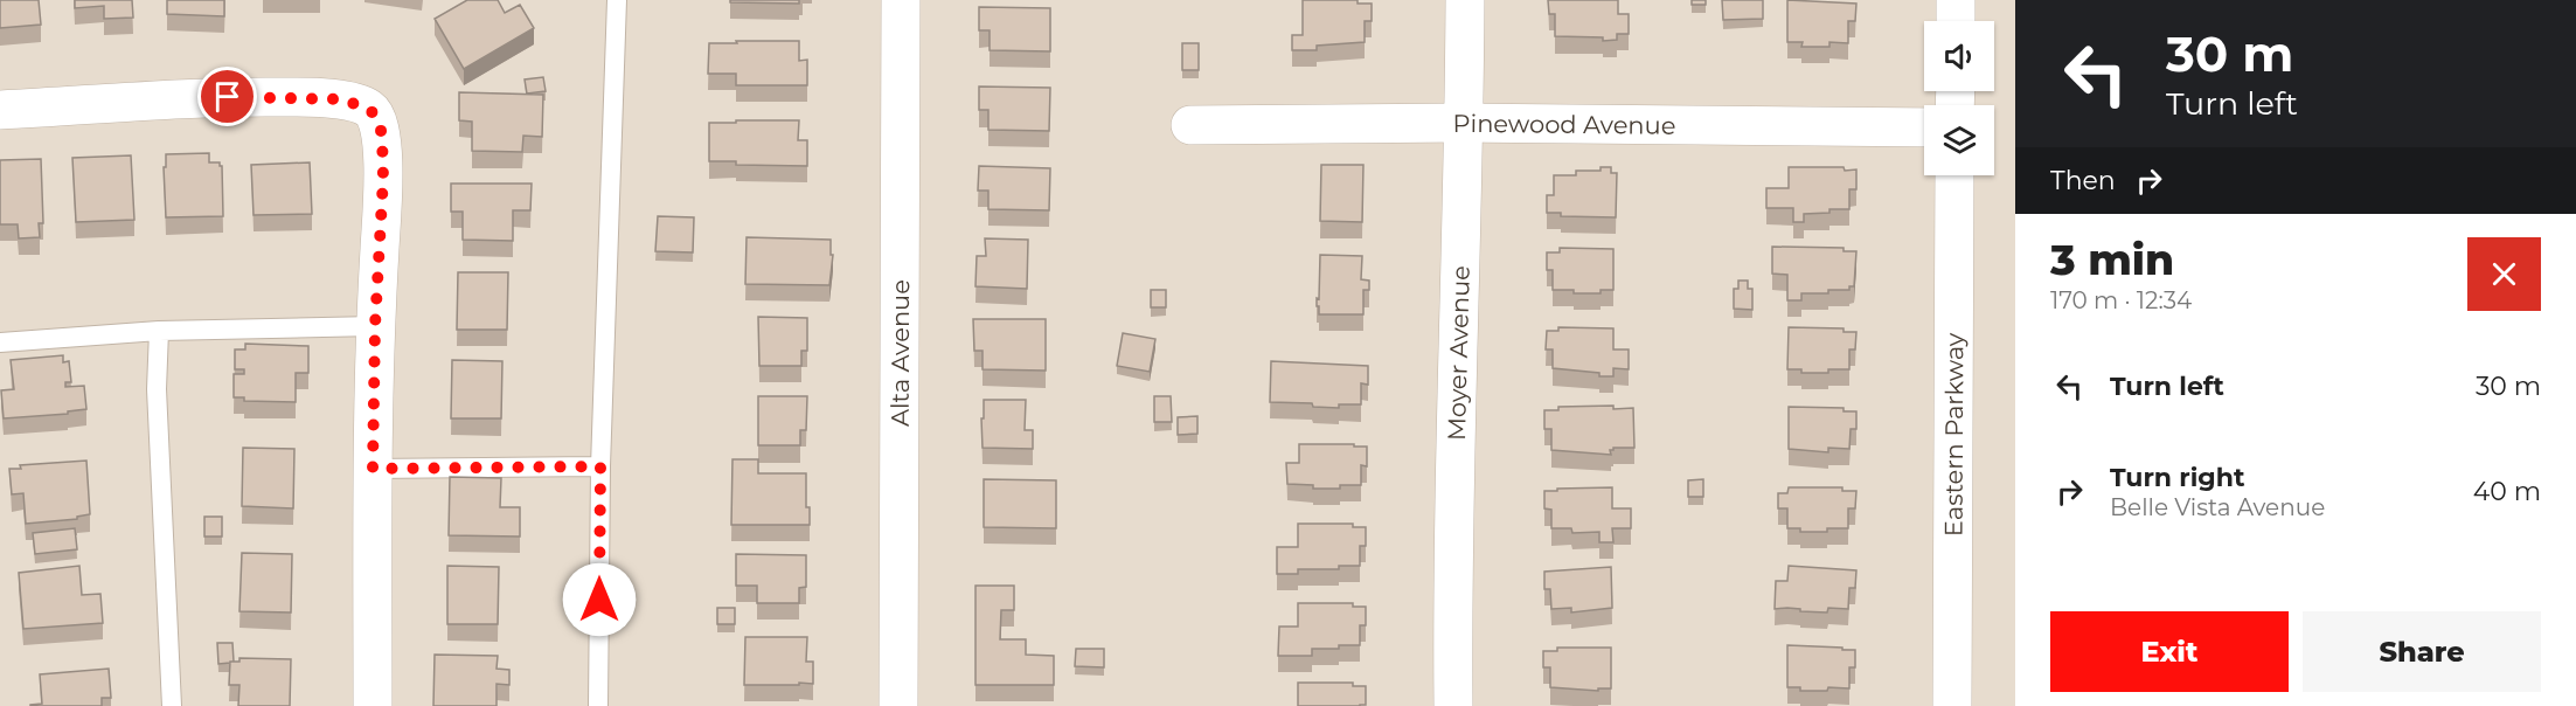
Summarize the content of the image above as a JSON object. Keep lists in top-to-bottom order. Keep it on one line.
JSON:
{"streets":{"street":["Pinewood Avenue","Alta Avenue","Moyer Avenue","Eastern Parkway"]},"crossings":[["Pinewood Avenue","Moyer Avenue"]],"page":{"turn":["30 m","Turn left"],"then":"Then","heading":["3 min","170 m · 12:34"],"list":[{"name":"Turn left","value":"30 m"},{"name":"Turn right","note":"Belle Vista Avenue","value":"40 m"}],"buttons":["Exit","Share"]}}
